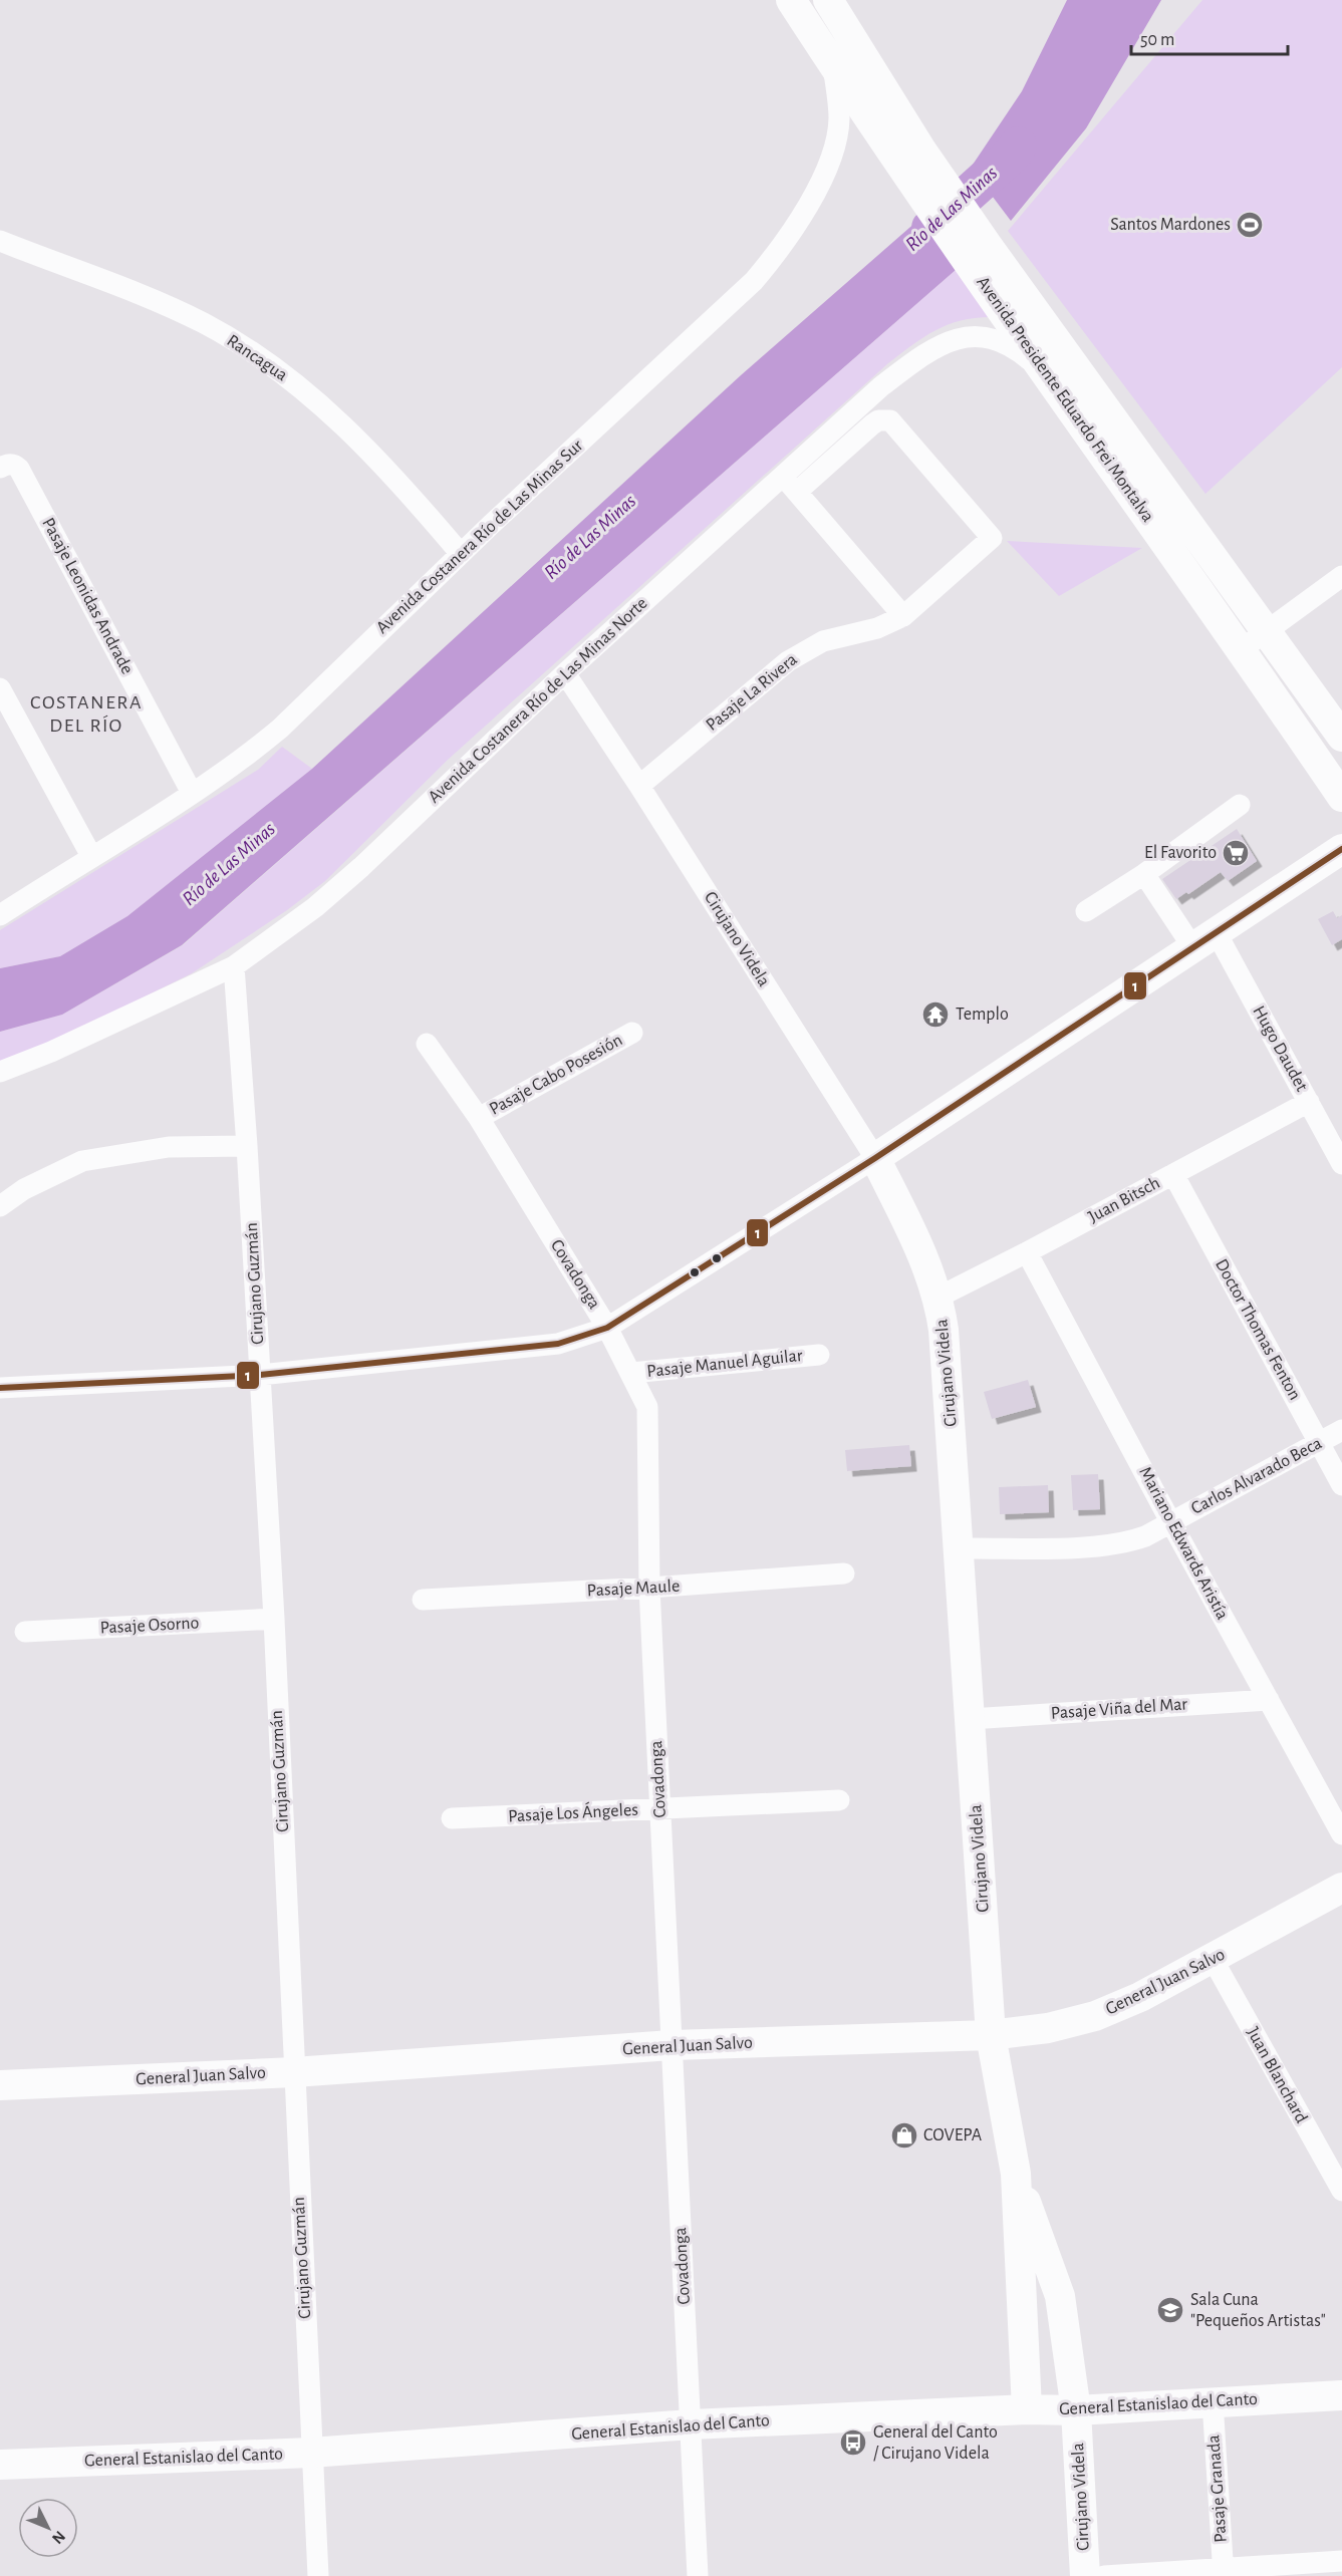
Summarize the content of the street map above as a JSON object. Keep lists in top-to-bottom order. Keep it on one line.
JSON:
{"streets":{"street":["Rancagua","Avenida Presidente Eduardo Frei Montalva","Avenida Costanera Río de Las Minas Sur","Pasaje Leonidas Andrade","Pasaje La Rivera","Avenida Costanera Río de Las Minas Norte","Cirujano Videla","Hugo Daudet","Pasaje Cabo Posesión","Juan Bitsch","Covadonga","Cirujano Guzmán","Doctor Thomas Fenton","Pasaje Manuel Aguilar","Carlos Alvarado Beca","Mariano Edwards Aristía","Pasaje Maule","Pasaje Osorno","Pasaje Viña del Mar","Pasaje Los Ángeles","General Juan Salvo","Juan Blanchard","General Estanislao del Canto","Pasaje Granada"]},"crossings":[["Rancagua","Avenida Costanera Río de Las Minas Sur"],["Avenida Presidente Eduardo Frei Montalva","Avenida Costanera Río de Las Minas Sur"],["Avenida Presidente Eduardo Frei Montalva","Avenida Costanera Río de Las Minas Norte"],["Avenida Costanera Río de Las Minas Sur","Pasaje Leonidas Andrade"],["Pasaje La Rivera","Avenida Costanera Río de Las Minas Norte"],["Pasaje La Rivera","Cirujano Videla"],["Avenida Costanera Río de Las Minas Norte","Cirujano Videla"],["Avenida Costanera Río de Las Minas Norte","Cirujano Guzmán"],["Cirujano Videla","Juan Bitsch"],["Cirujano Videla","Carlos Alvarado Beca"],["Cirujano Videla","Pasaje Viña del Mar"],["Cirujano Videla","General Juan Salvo"],["Cirujano Videla","General Estanislao del Canto"],["Hugo Daudet","Juan Bitsch"],["Pasaje Cabo Posesión","Covadonga"],["Juan Bitsch","Doctor Thomas Fenton"],["Juan Bitsch","Mariano Edwards Aristía"],["Covadonga","Pasaje Manuel Aguilar"],["Covadonga","Pasaje Maule"],["Covadonga","Pasaje Los Ángeles"],["Covadonga","General Juan Salvo"],["Covadonga","General Estanislao del Canto"],["Cirujano Guzmán","Pasaje Osorno"],["Cirujano Guzmán","General Juan Salvo"],["Cirujano Guzmán","General Estanislao del Canto"],["Doctor Thomas Fenton","Carlos Alvarado Beca"],["Carlos Alvarado Beca","Mariano Edwards Aristía"],["Mariano Edwards Aristía","Pasaje Viña del Mar"],["General Juan Salvo","Juan Blanchard"],["General Estanislao del Canto","Pasaje Granada"]],"districts":["COSTANERA DEL RÍO"],"water":["Río de Las Minas"],"places":{"sports":["Santos Mardones"],"supermarket":["El Favorito"],"temple":["Templo"],"shop":["COVEPA"],"school or university":["Sala Cuna \"Pequeños Artistas\""],"bus stop":["General del Canto / Cirujano Videla"]},"lines":["transit line 1"],"scale_bar":"50 m","north":"bottom right"}
